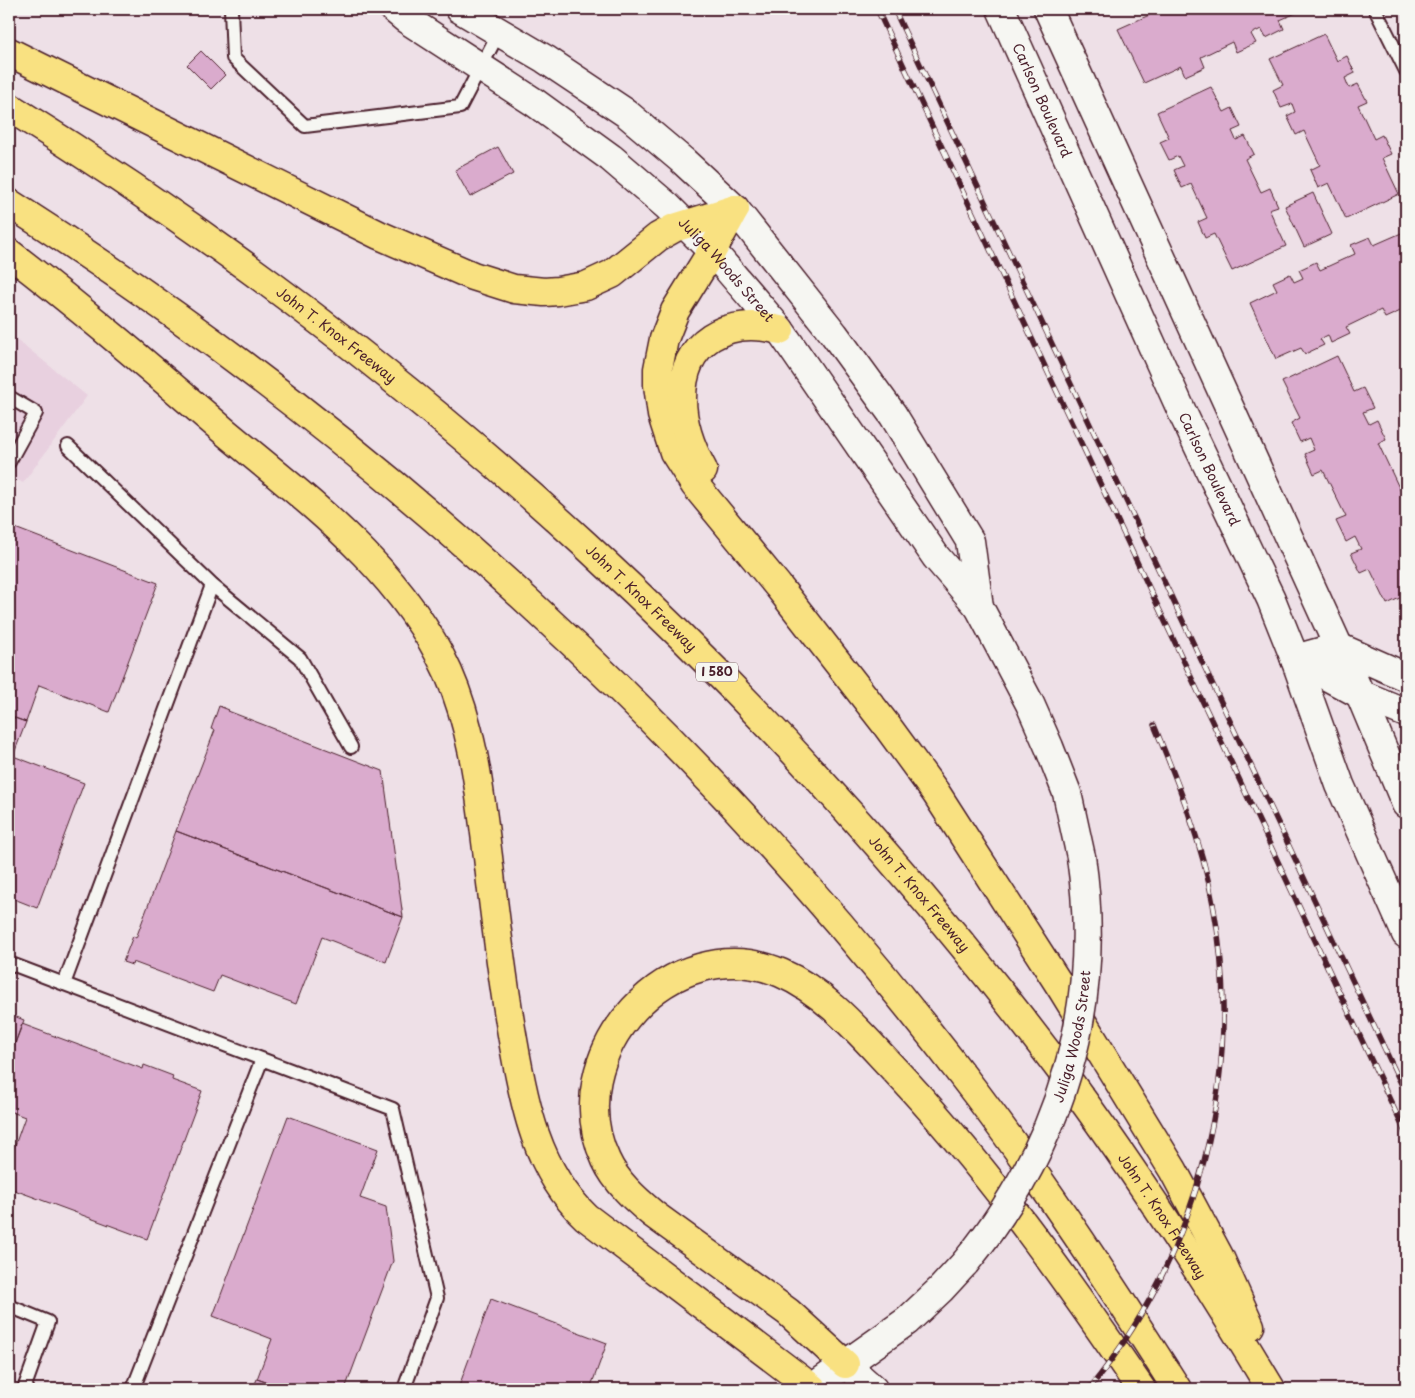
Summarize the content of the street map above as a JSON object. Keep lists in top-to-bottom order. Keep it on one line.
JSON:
{"streets":{"highway":["John T. Knox Freeway","I 580"],"street":["Carlson Boulevard","Juliga Woods Street"]}}
